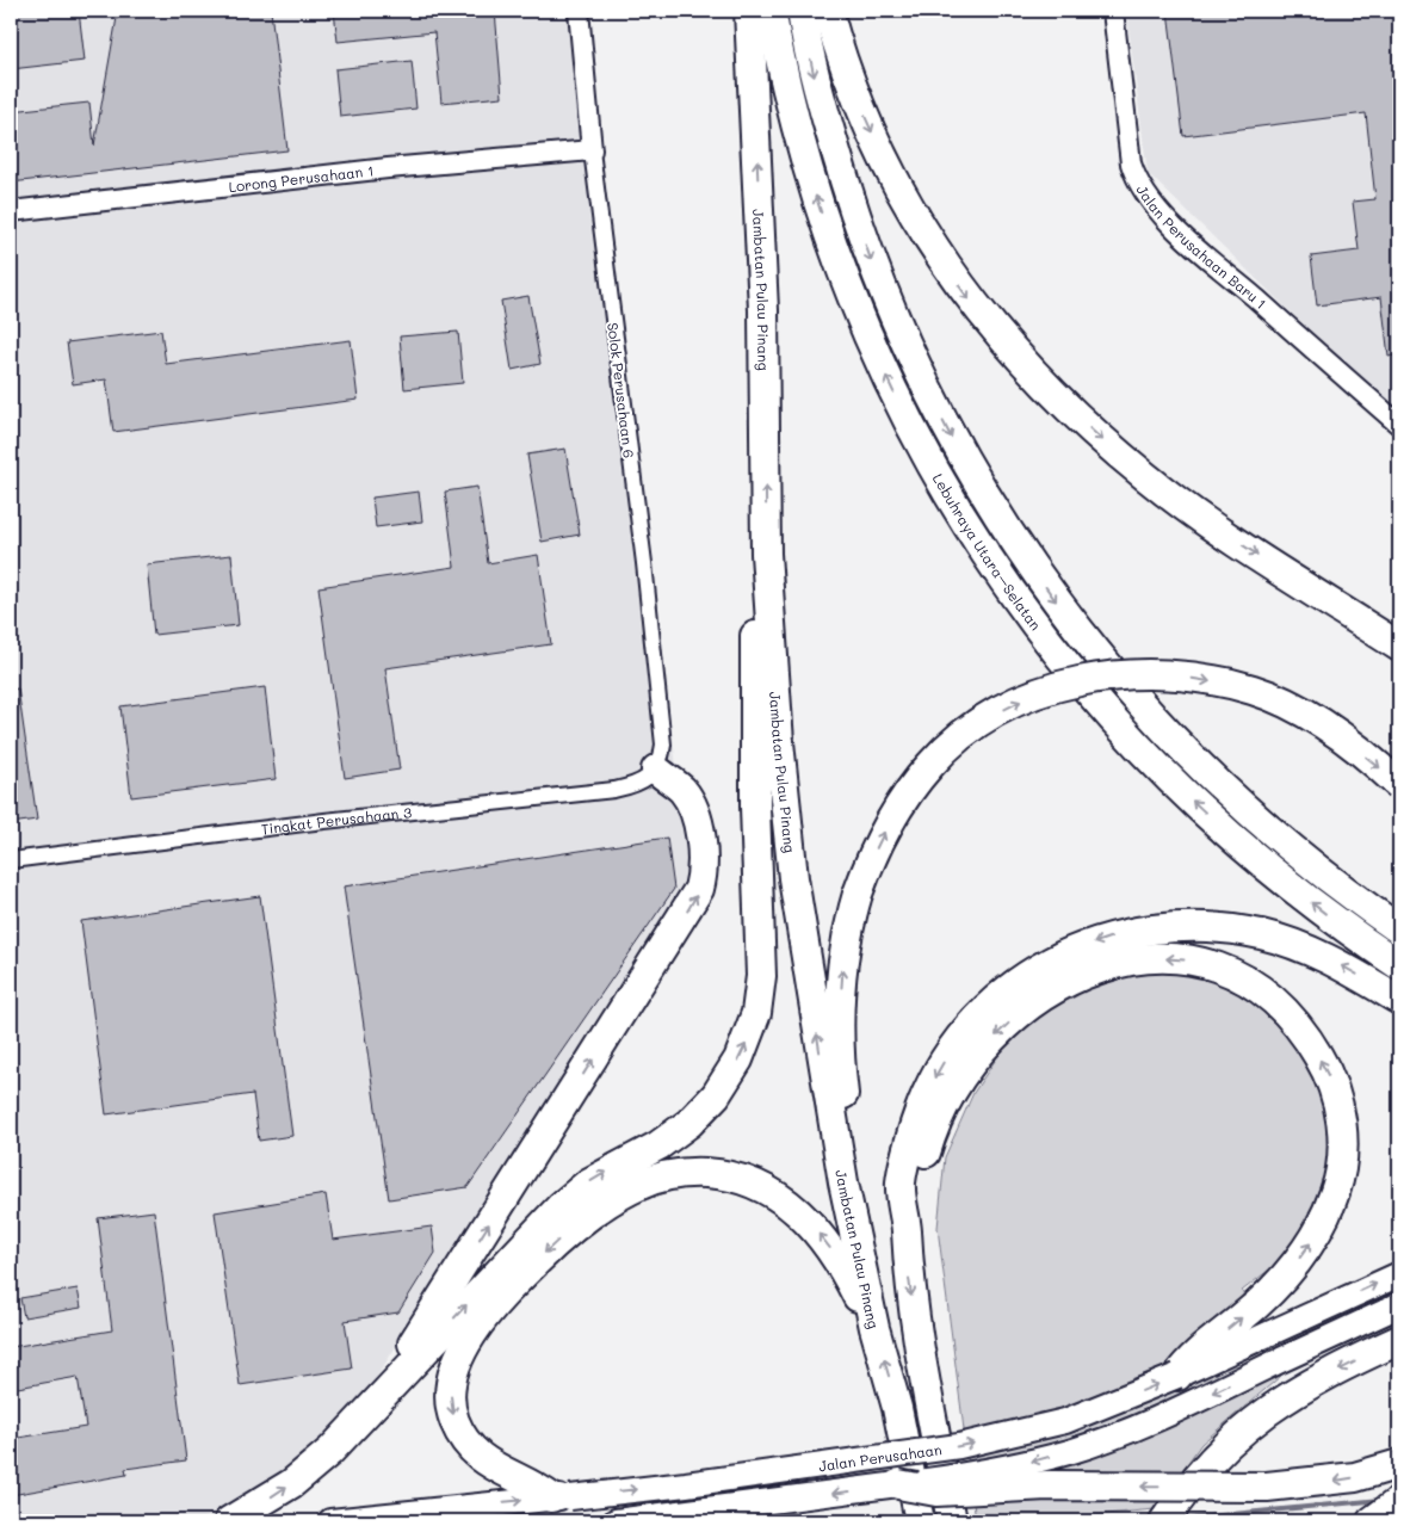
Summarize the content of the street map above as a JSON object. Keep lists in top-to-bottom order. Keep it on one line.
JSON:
{"streets":{"highway":["Jambatan Pulau Pinang","Lebuhraya Utara–Selatan"],"main road":["Jalan Perusahaan"],"street":["Lorong Perusahaan 1","Jalan Perusahaan Baru 1","Solok Perusahaan 6","Tingkat Perusahaan 3"]},"crossings":[["Lorong Perusahaan 1","Solok Perusahaan 6"],["Solok Perusahaan 6","Tingkat Perusahaan 3"]],"one_way":["Jambatan Pulau Pinang"]}
